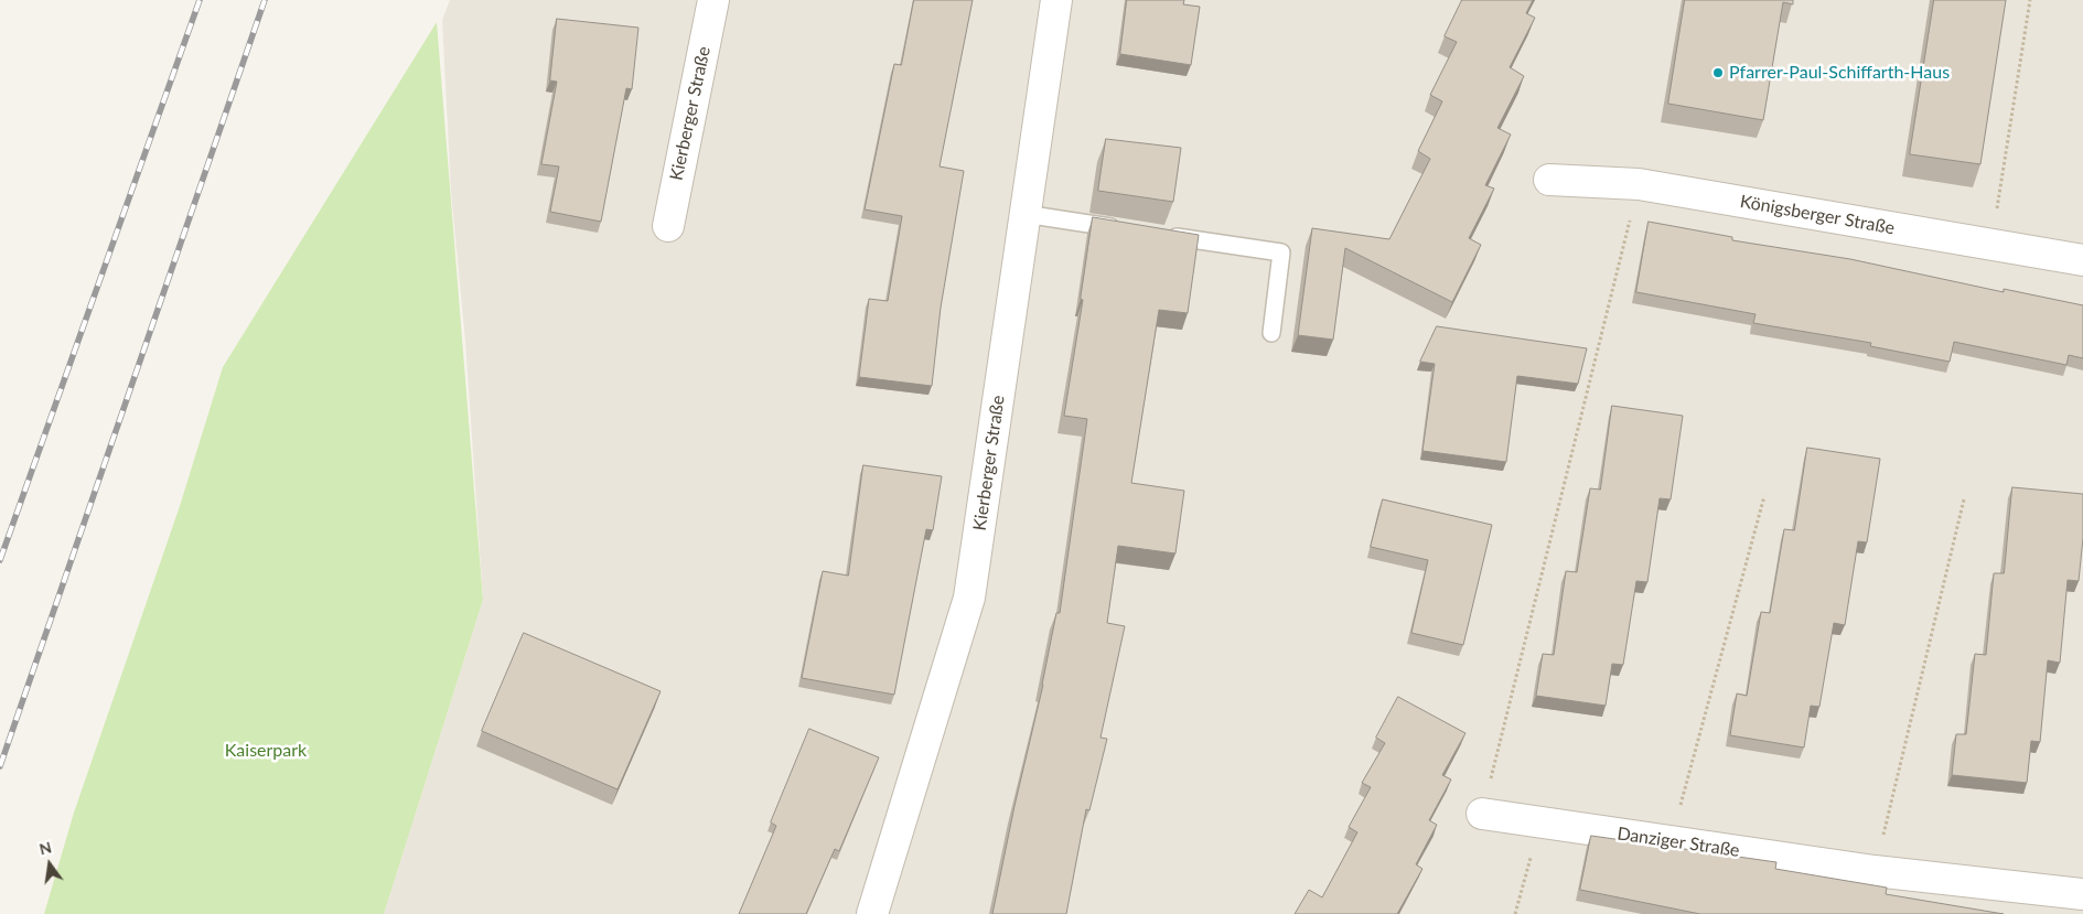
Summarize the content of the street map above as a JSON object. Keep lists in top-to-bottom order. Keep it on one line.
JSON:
{"streets":{"street":["Kierberger Straße","Königsberger Straße","Danziger Straße"]},"parks":["Kaiserpark"],"places":["Pfarrer-Paul-Schiffarth-Haus"],"north":"top"}
